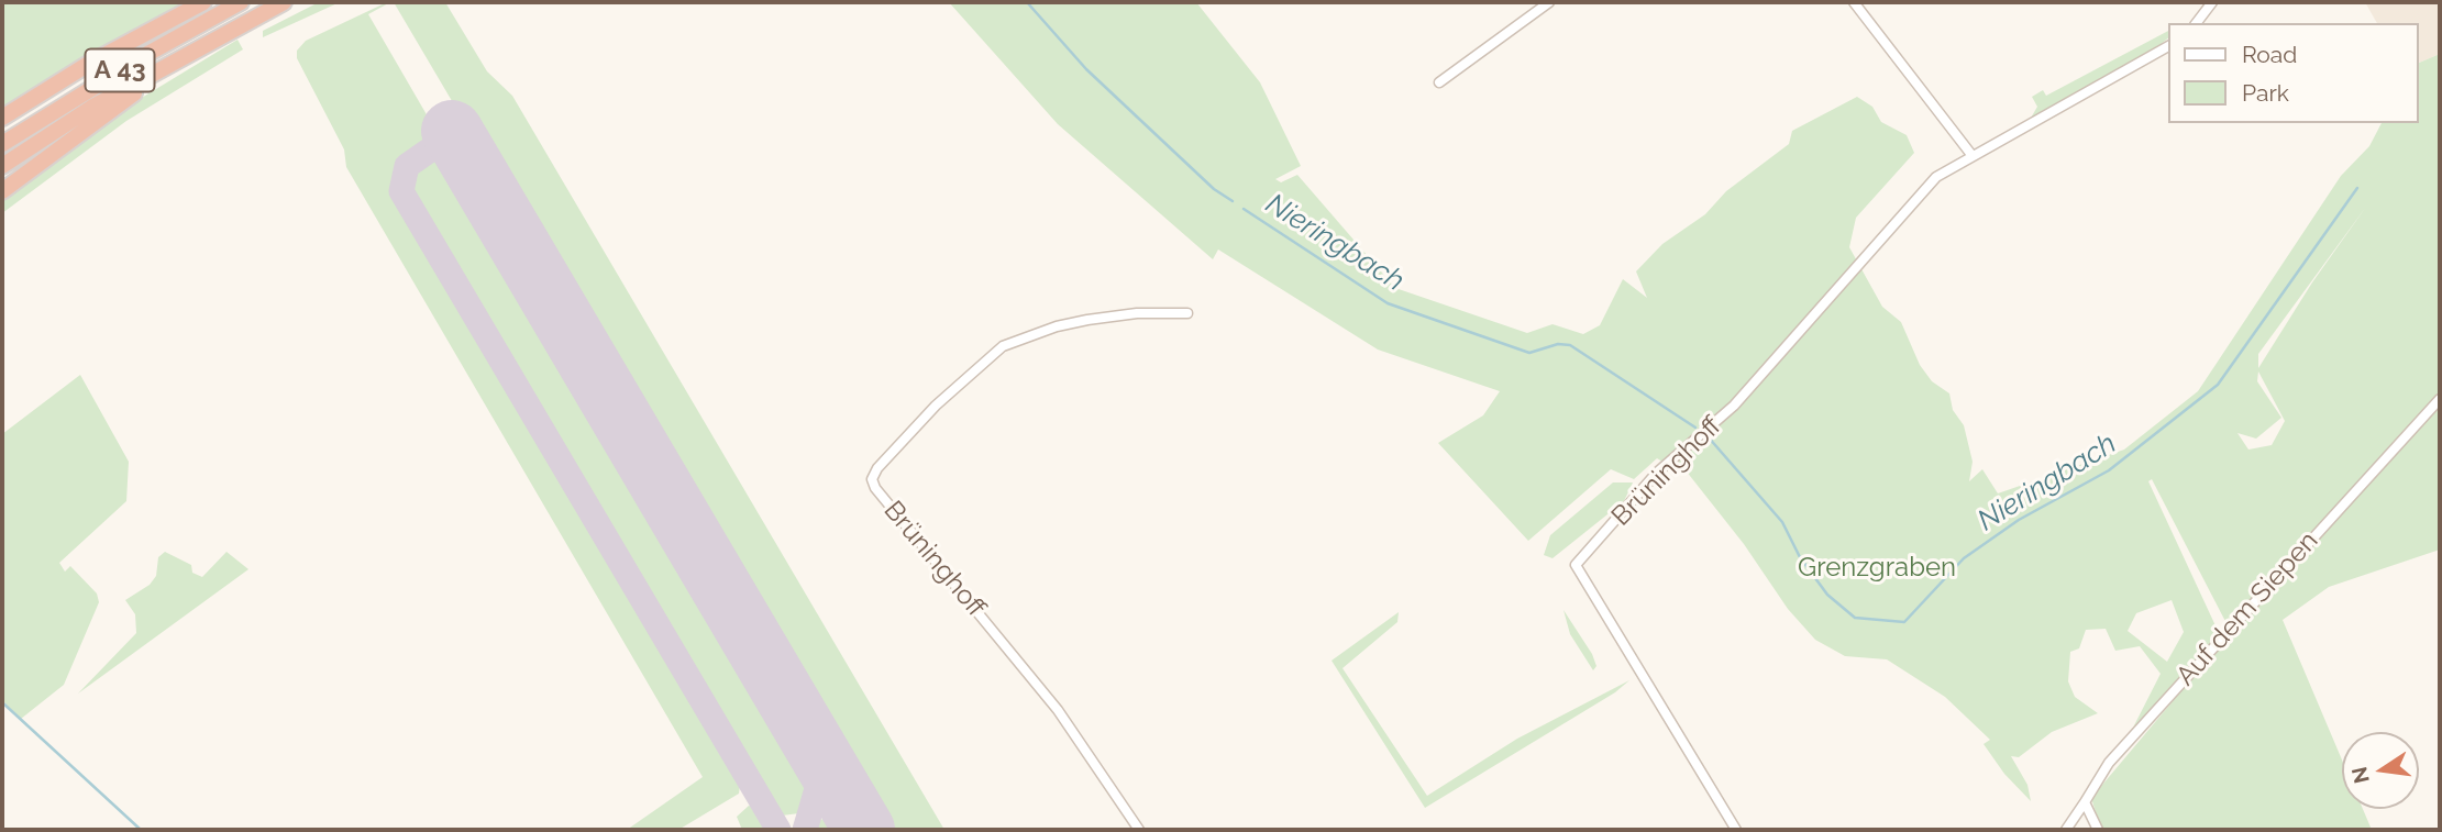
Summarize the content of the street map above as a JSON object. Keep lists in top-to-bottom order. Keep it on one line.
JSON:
{"streets":{"highway":["A 43"],"street":["Brüninghoff","Auf dem Siepen"]},"water":["Nieringbach"],"parks":["Grenzgraben"],"legend":["Road","Park"],"north":"left"}
